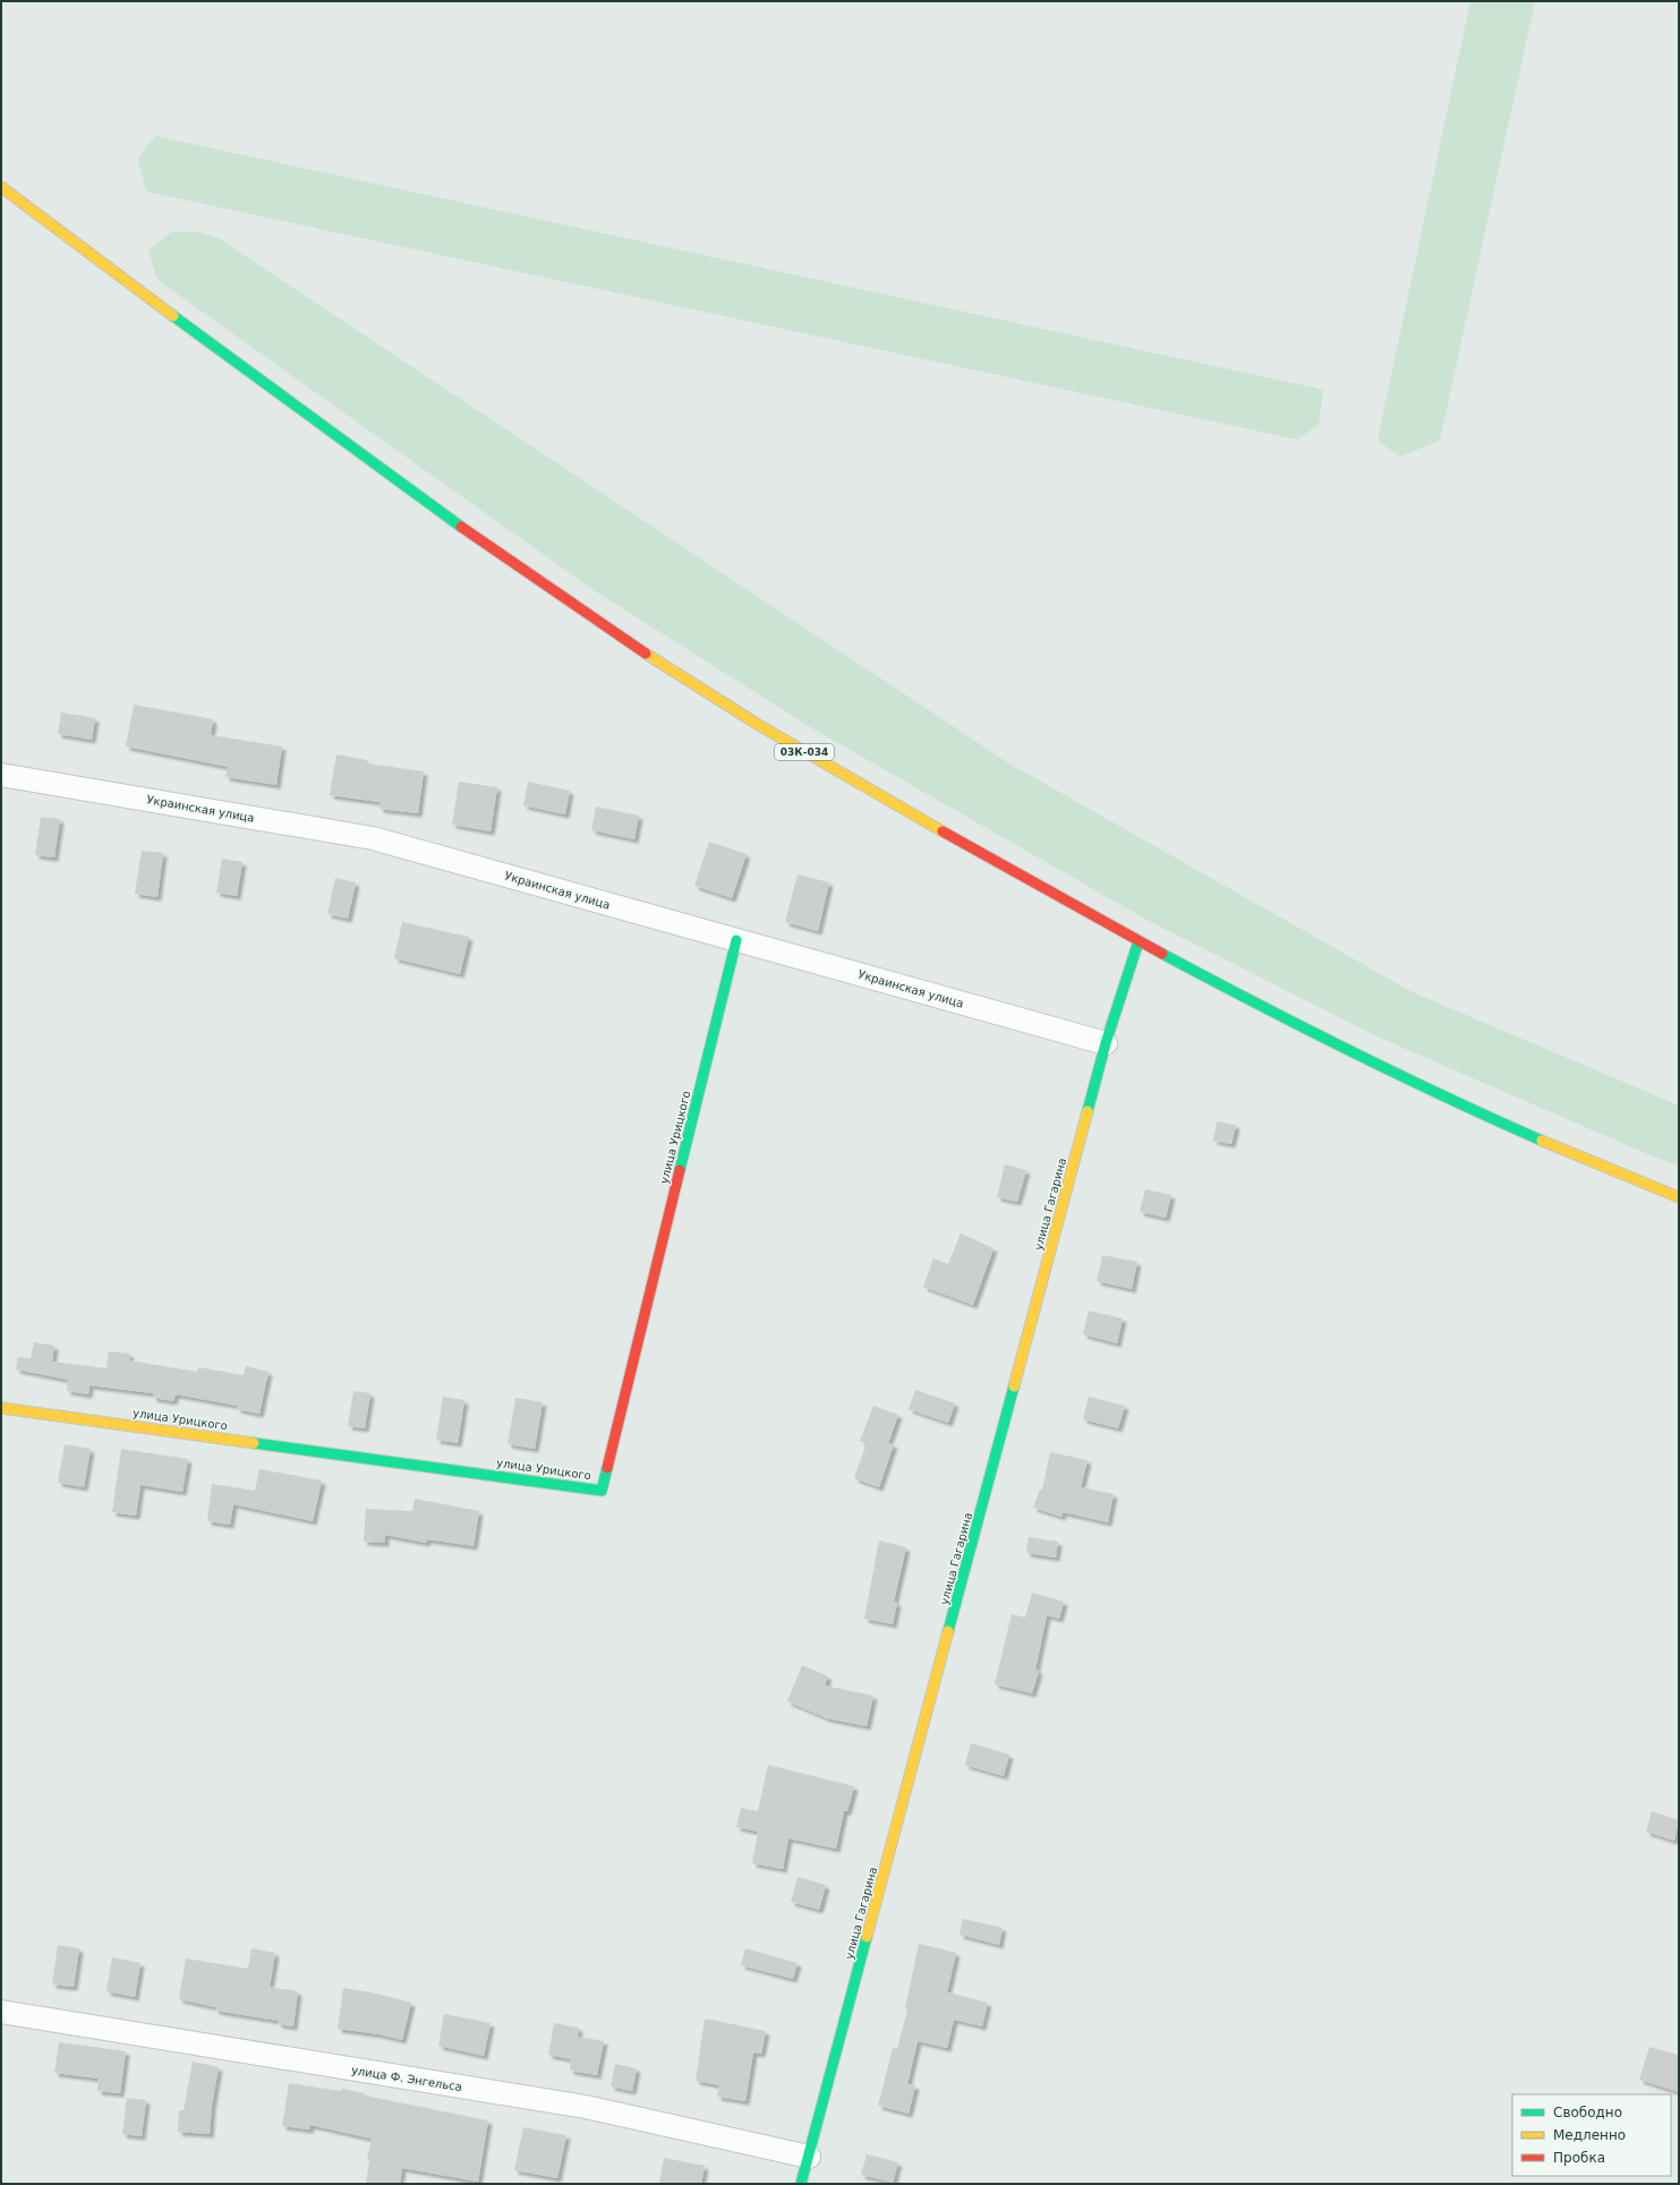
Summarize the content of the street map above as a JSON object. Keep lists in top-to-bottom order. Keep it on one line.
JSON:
{"streets":{"street":["03К-034","Украинская улица","улица Урицкого","улица Гагарина","улица Ф. Энгельса"]},"crossings":[["03К-034","улица Гагарина"],["Украинская улица","улица Урицкого"],["Украинская улица","улица Гагарина"],["улица Гагарина","улица Ф. Энгельса"]],"legend":["Свободно","Медленно","Пробка"]}
